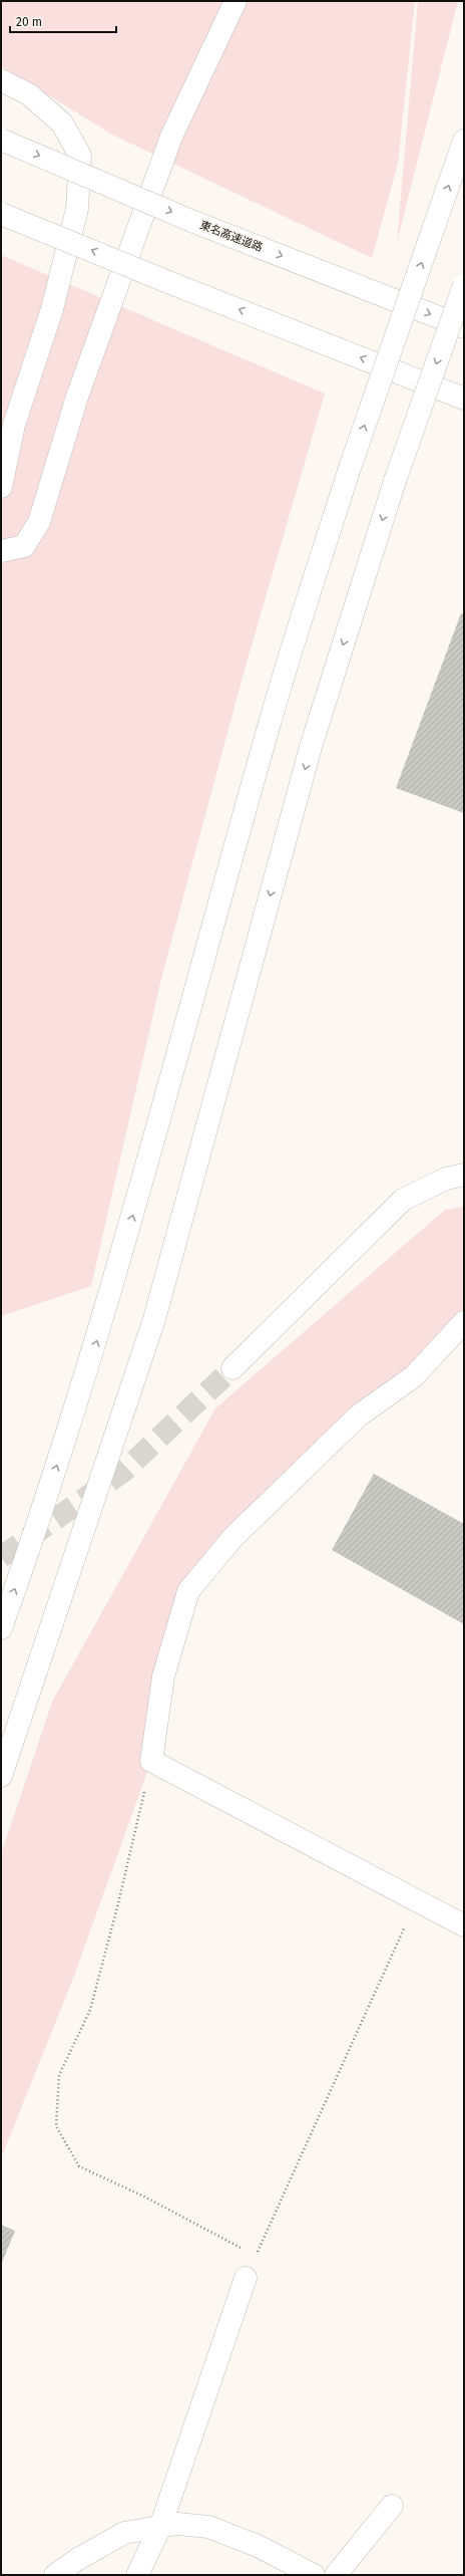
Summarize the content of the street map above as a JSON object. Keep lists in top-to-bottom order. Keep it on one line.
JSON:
{"streets":{"main road":["東名高速道路"]},"scale_bar":"20 m"}
